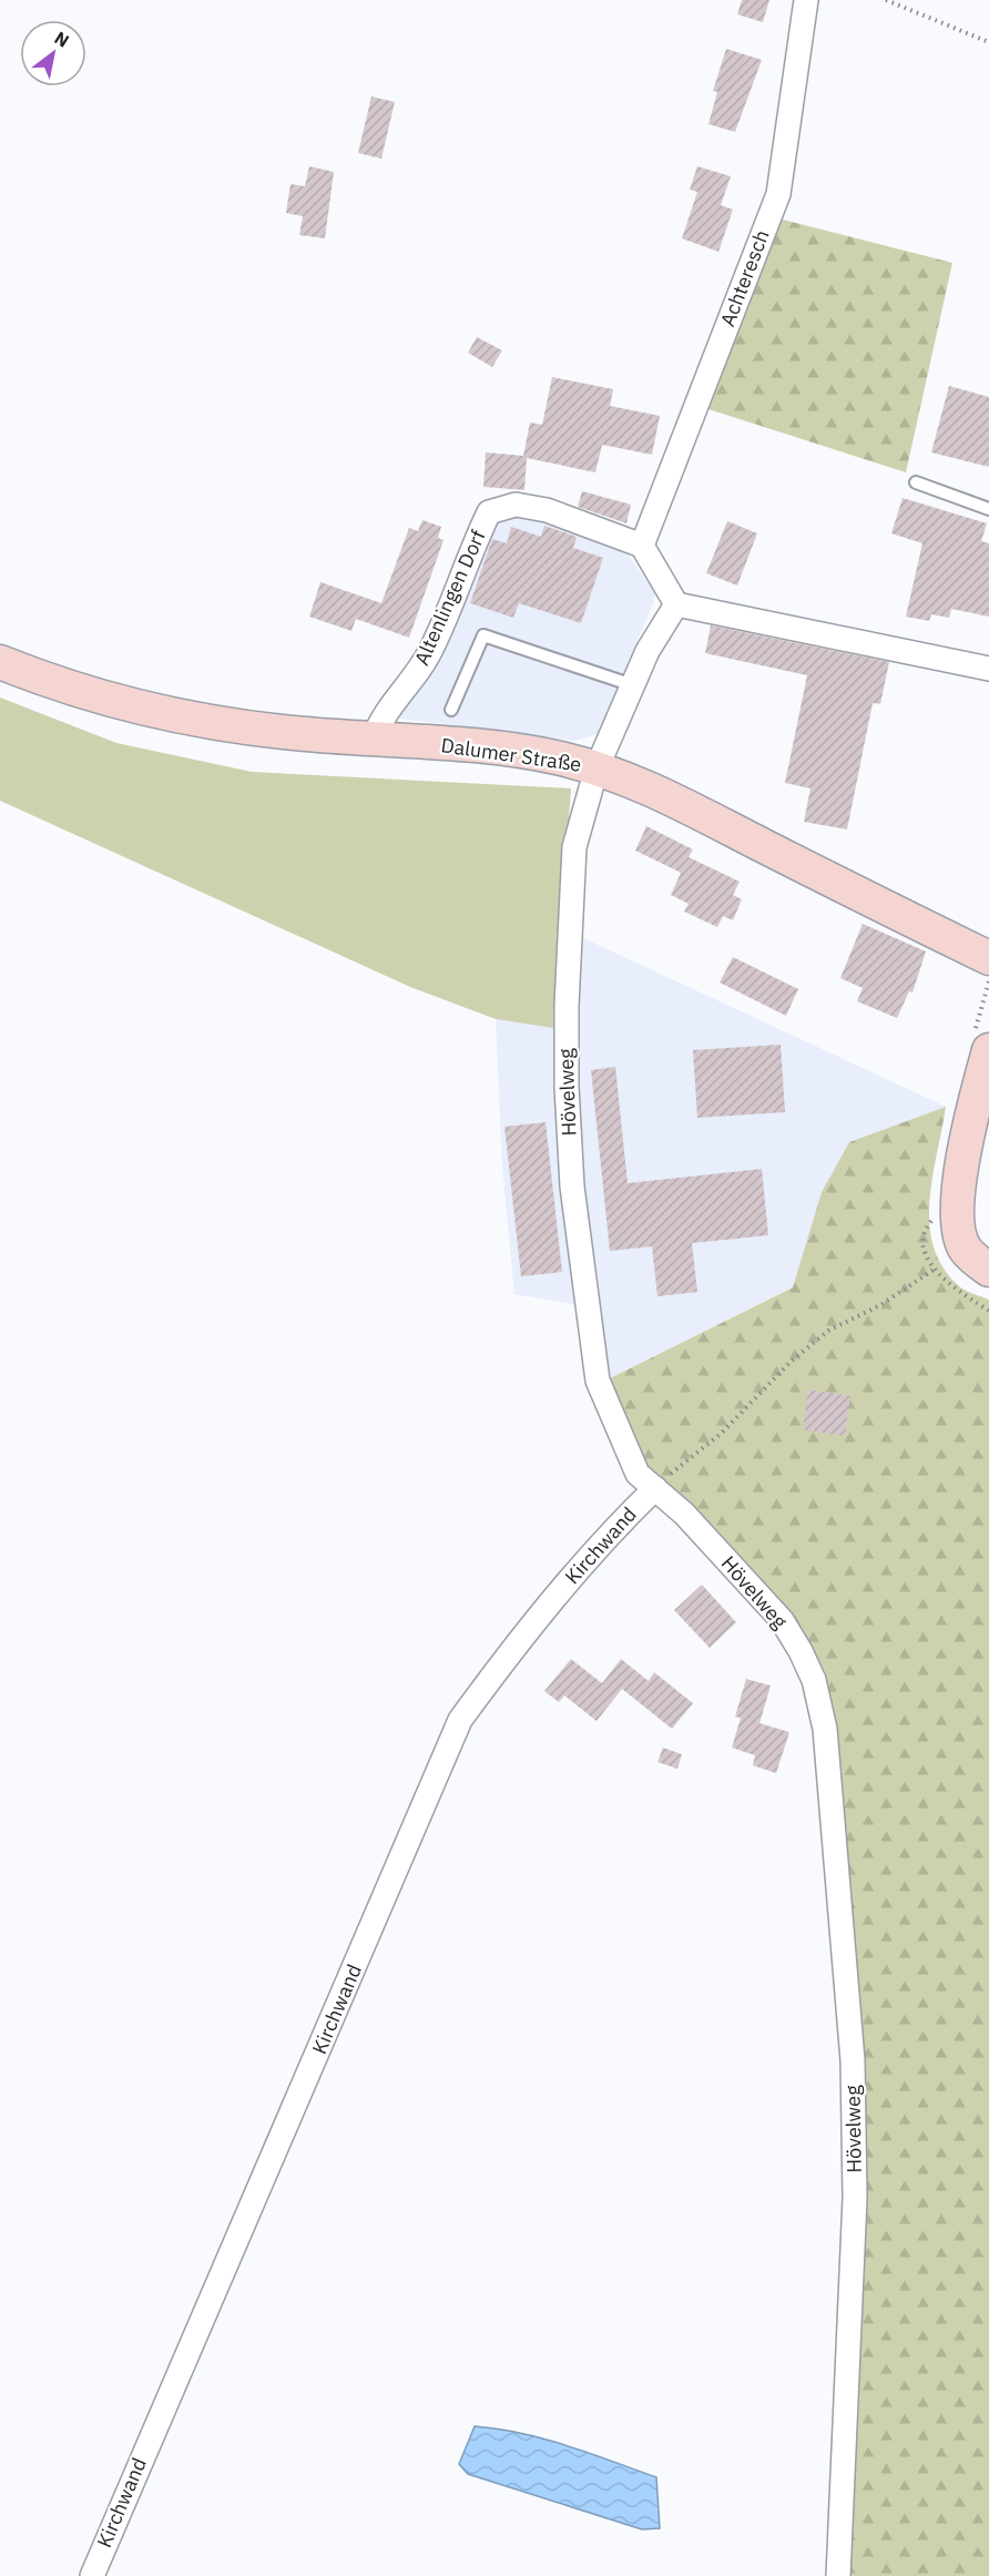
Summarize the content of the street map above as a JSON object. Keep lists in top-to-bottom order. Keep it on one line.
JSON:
{"streets":{"main road":["Dalumer Straße"],"street":["Achteresch","Altenlingen Dorf","Hövelweg","Kirchwand"]},"crossings":[["Achteresch","Altenlingen Dorf"],["Altenlingen Dorf","Dalumer Straße"],["Dalumer Straße","Hövelweg"],["Hövelweg","Kirchwand"]],"north":"top right"}
